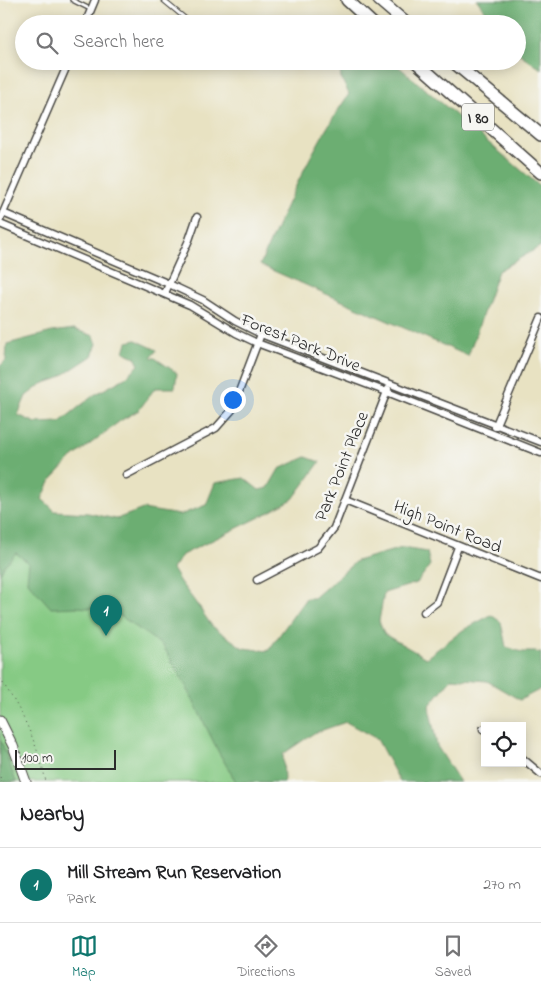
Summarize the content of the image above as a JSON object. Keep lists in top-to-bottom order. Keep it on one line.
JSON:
{"streets":{"highway":["I 80"],"street":["Forest Park Drive","Park Point Place","High Point Road"]},"crossings":[["Forest Park Drive","Park Point Place"],["Park Point Place","High Point Road"]],"scale_bar":"100 m","page":{"search":"Search here","pins":"1","scale":"100 m","heading":"Nearby","list":[{"mark":"1","name":"Mill Stream Run Reservation","note":"Park","value":"270 m"}],"nav":["Map","Directions","Saved"]}}
